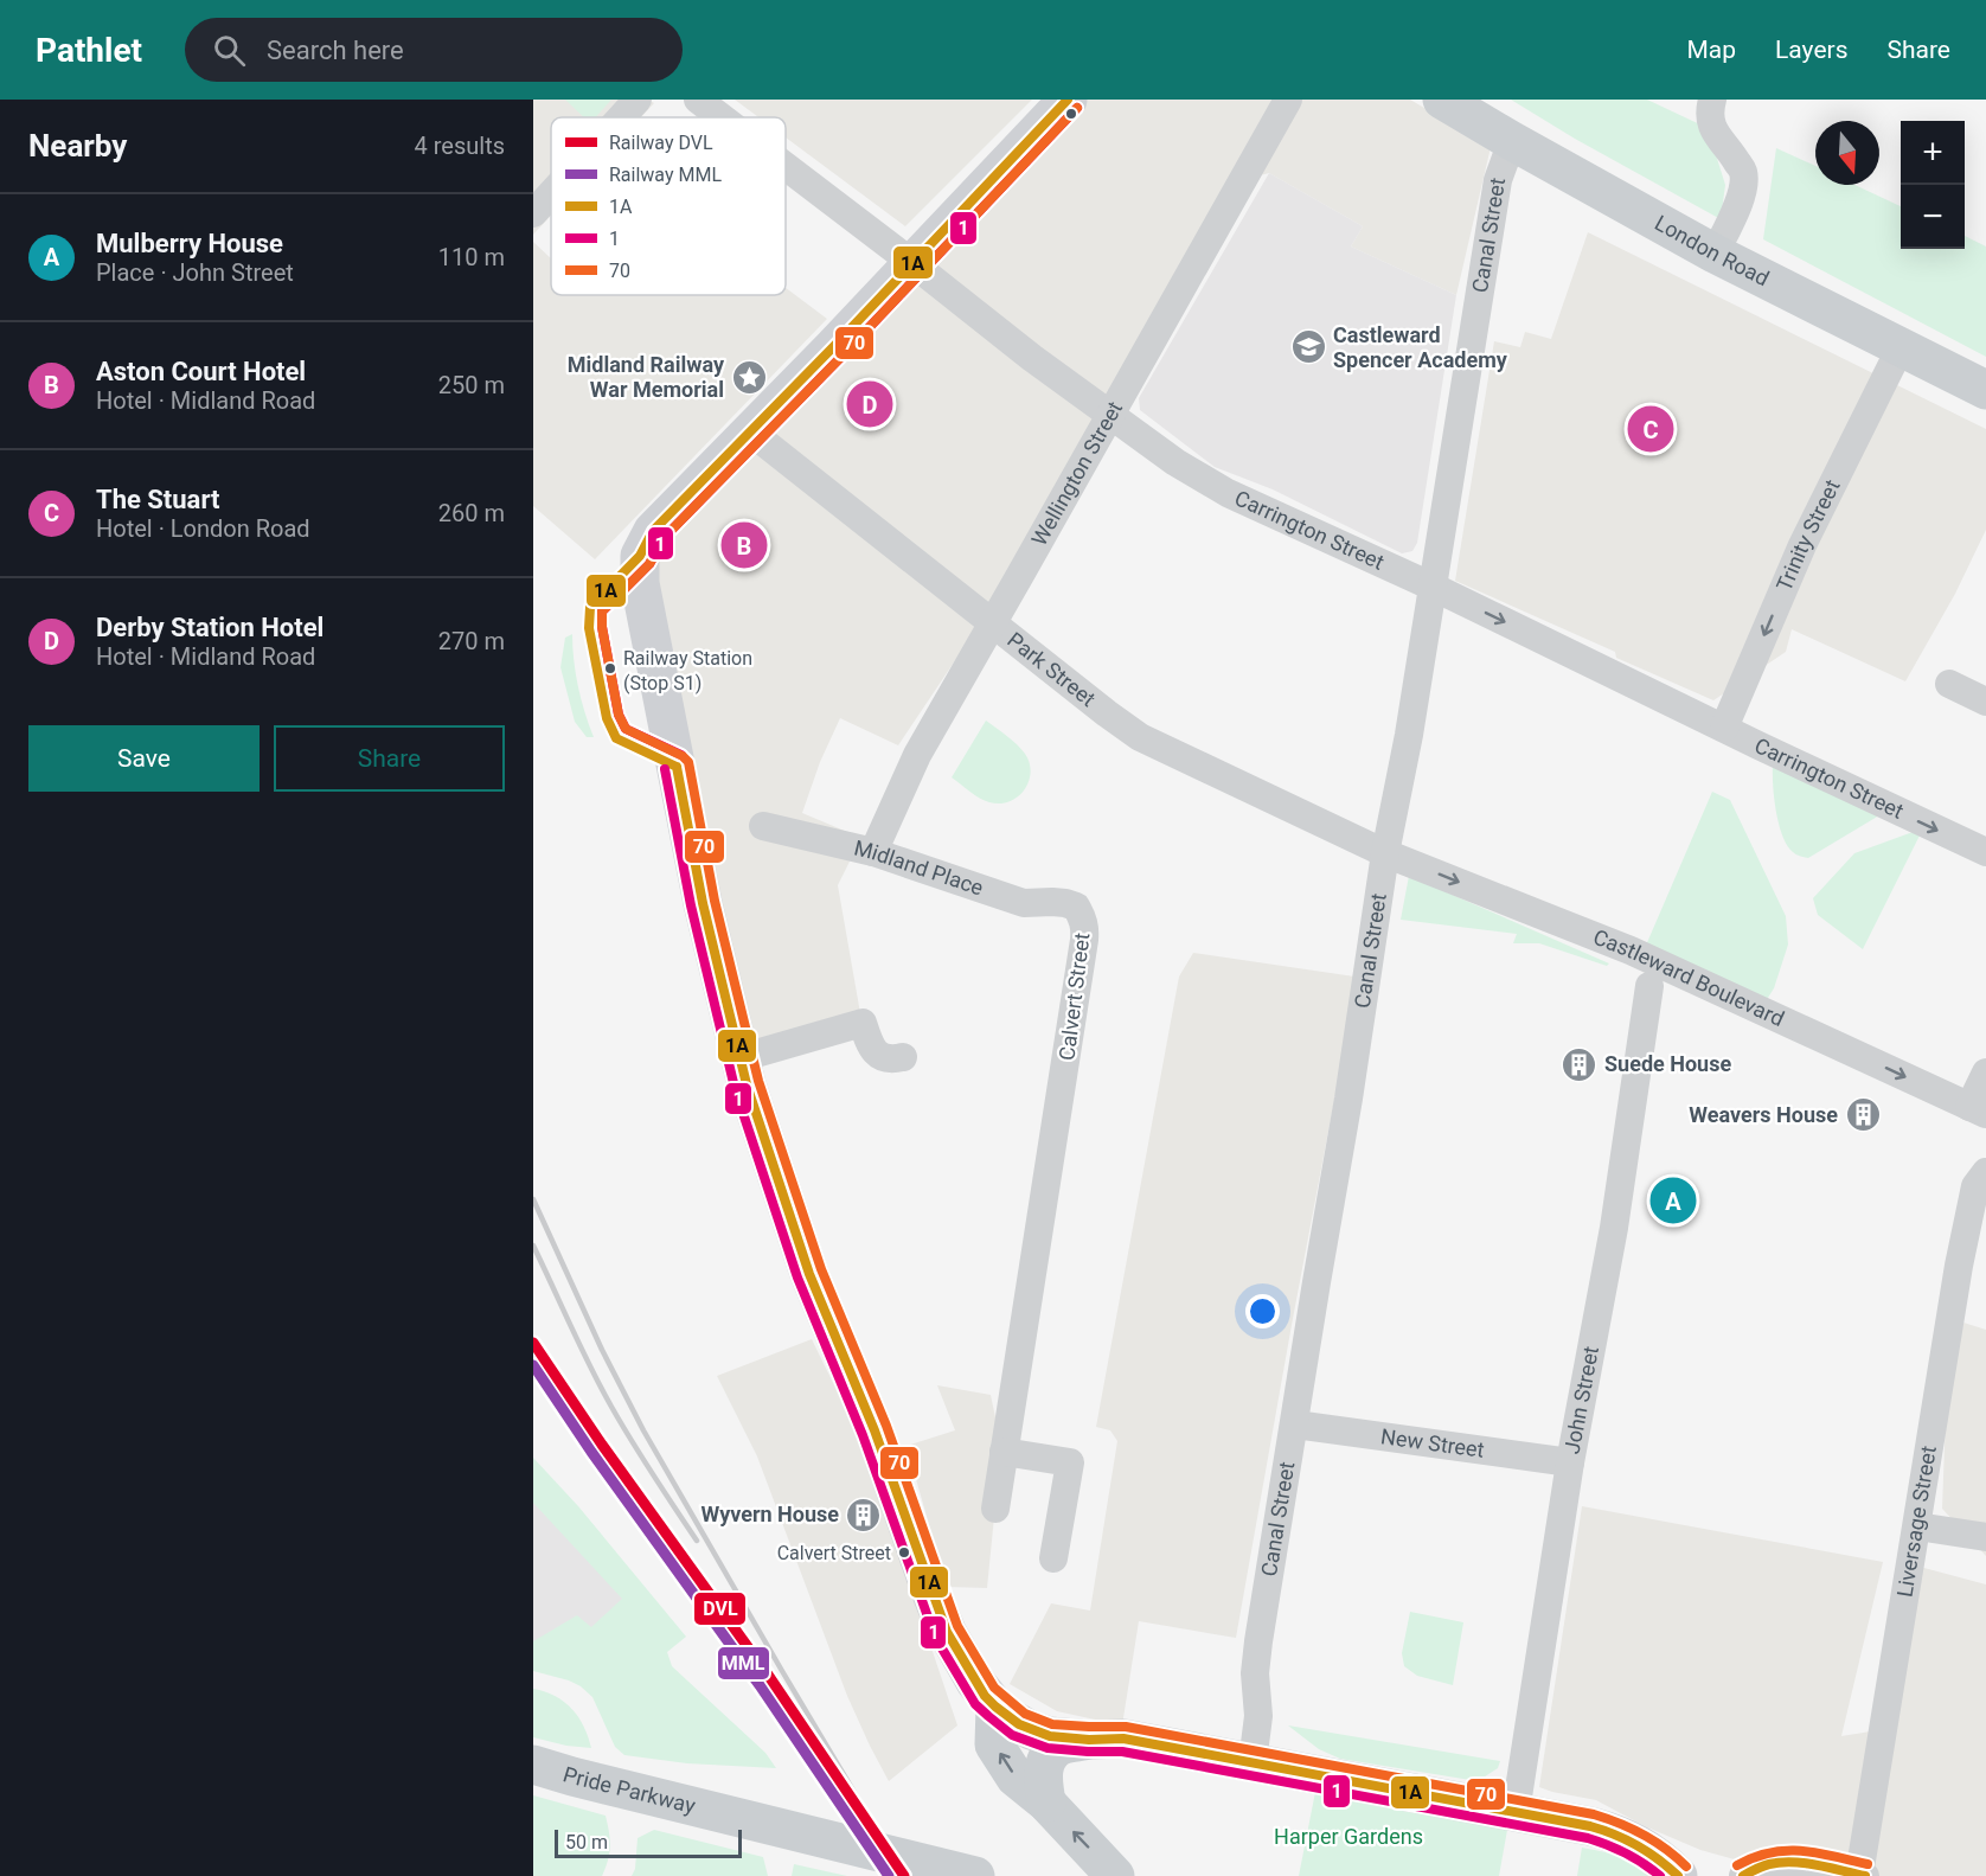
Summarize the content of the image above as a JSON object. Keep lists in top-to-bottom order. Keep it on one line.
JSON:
{"streets":{"main road":["London Road","Pride Parkway"],"street":["Canal Street","Wellington Street","Carrington Street","Trinity Street","Park Street","Midland Place","Castleward Boulevard","Calvert Street","John Street","New Street","Liversage Street"]},"crossings":[["Canal Street","London Road"],["Canal Street","Carrington Street"],["Canal Street","Park Street"],["Canal Street","Castleward Boulevard"],["Canal Street","New Street"],["London Road","Trinity Street"],["Wellington Street","Carrington Street"],["Wellington Street","Park Street"],["Wellington Street","Midland Place"],["Carrington Street","Trinity Street"],["Park Street","Castleward Boulevard"],["Midland Place","Calvert Street"],["John Street","New Street"]],"one_way":["Carrington Street","Trinity Street","Castleward Boulevard"],"parks":["Harper Gardens"],"places":{"school or university":["Castleward Spencer Academy"],"place":["Midland Railway War Memorial"],"other":["Railway Station (Stop S1)","Calvert Street"],"building":["Suede House","Weavers House","Wyvern House"]},"lines":["transit line 1A","transit line 1","transit line 70","rail line DVL","rail line MML"],"legend":["Railway DVL","Railway MML","1A","1","70"],"scale_bar":"50 m","north":"bottom","page":{"header":"Pathlet","search":"Search here","nav":["Map","Layers","Share"],"heading":["Nearby","4 results"],"map_buttons":["+","−"],"list":[{"mark":"A","name":"Mulberry House","note":"Place · John Street","value":"110 m"},{"mark":"B","name":"Aston Court Hotel","note":"Hotel · Midland Road","value":"250 m"},{"mark":"C","name":"The Stuart","note":"Hotel · London Road","value":"260 m"},{"mark":"D","name":"Derby Station Hotel","note":"Hotel · Midland Road","value":"270 m"}],"pins":["D","C","B","A"],"buttons":["Save","Share"],"scale":"50 m"}}
